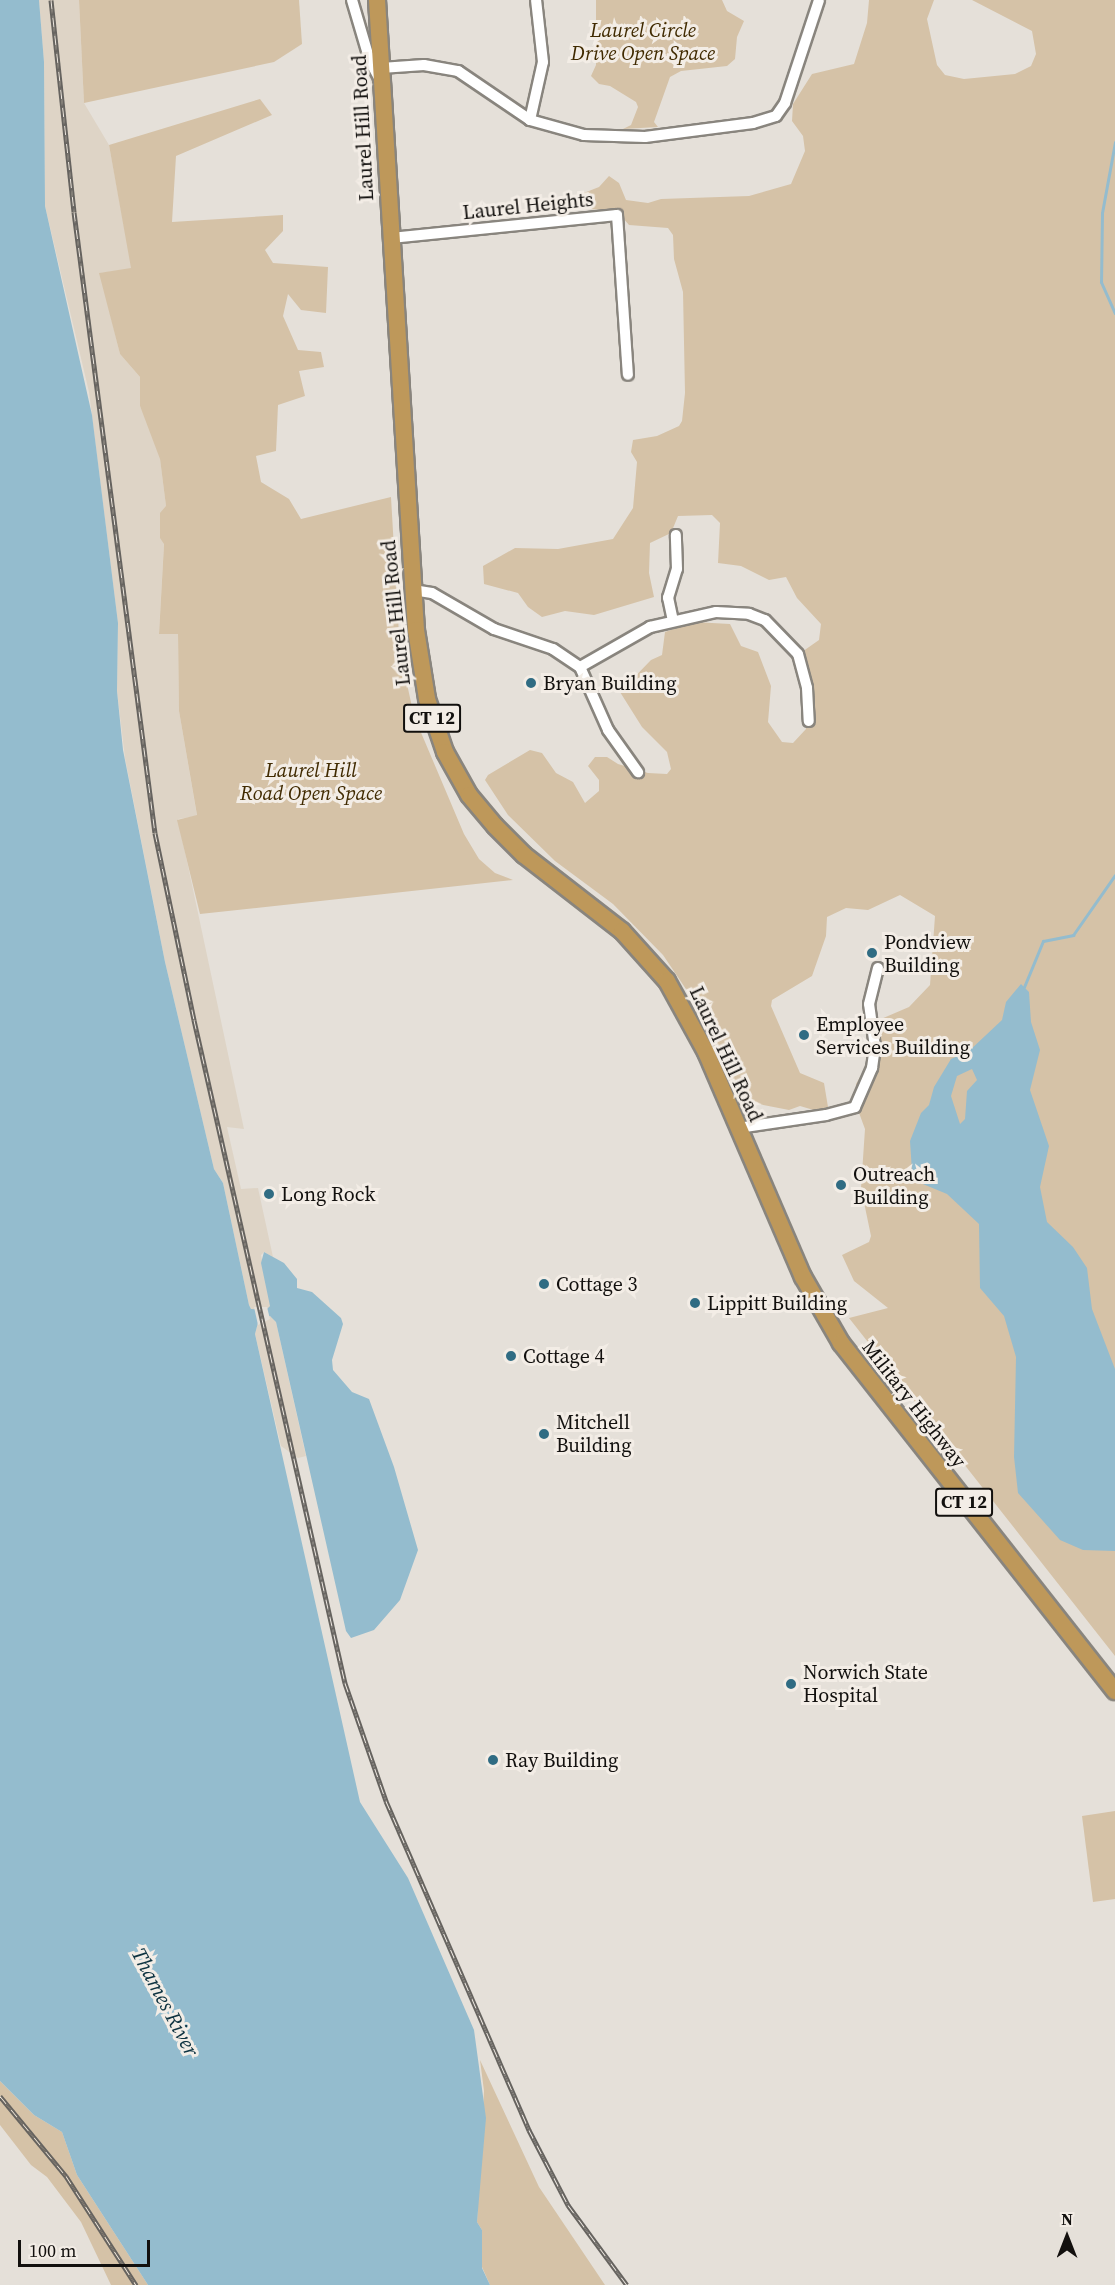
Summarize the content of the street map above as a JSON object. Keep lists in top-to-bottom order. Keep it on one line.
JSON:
{"streets":{"highway":["Laurel Hill Road","CT 12","Military Highway"],"street":["Laurel Heights"]},"crossings":[["Laurel Hill Road","Laurel Heights"],["Laurel Hill Road","Military Highway"]],"water":["Thames River"],"parks":["Laurel Circle Drive Open Space","Laurel Hill Road Open Space"],"places":["Bryan Building","Pondview Building","Employee Services Building","Outreach Building","Long Rock","Cottage 3","Lippitt Building","Cottage 4","Mitchell Building","Norwich State Hospital","Ray Building"],"scale_bar":"100 m","north":"top"}
